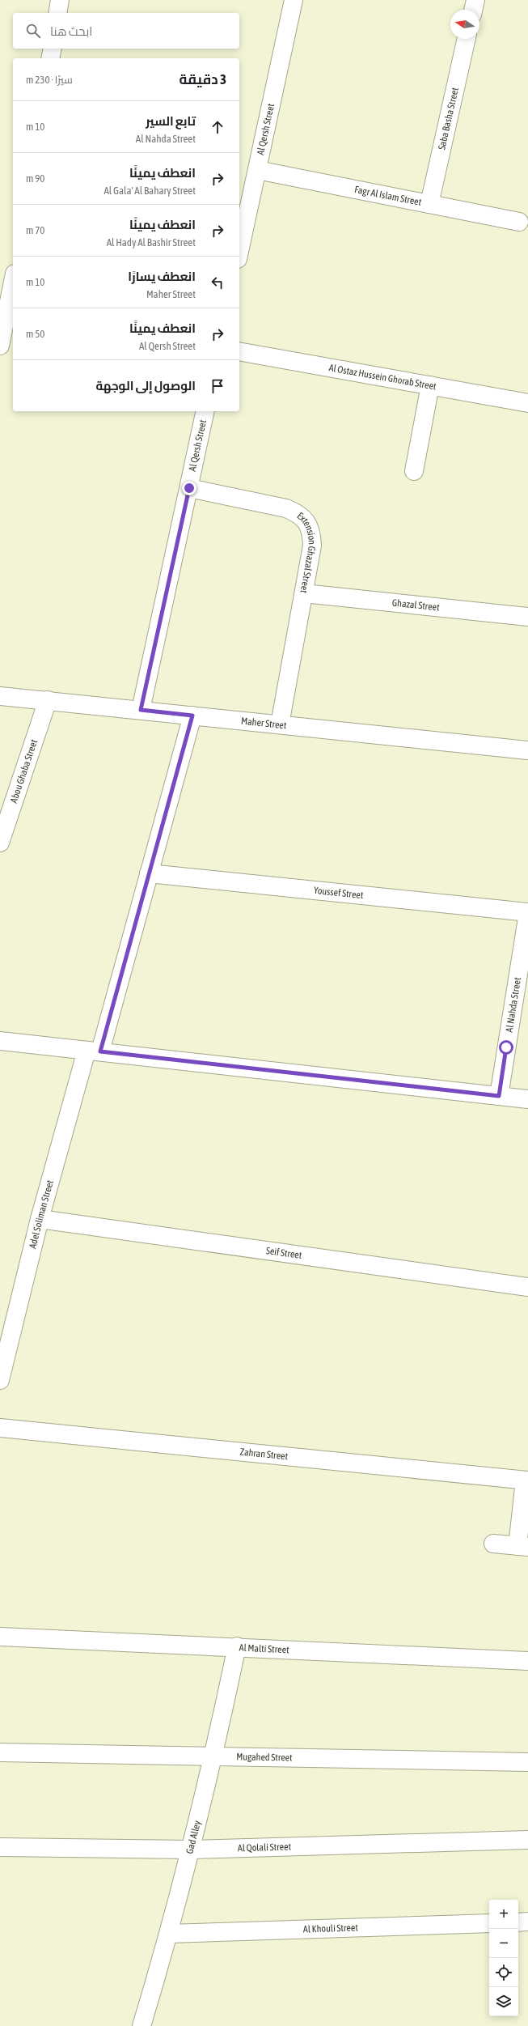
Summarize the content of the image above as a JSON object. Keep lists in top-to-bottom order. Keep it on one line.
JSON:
{"streets":{"street":["Saba Basha Street","Al Qersh Street","Fagr Al Islam Street","Al Ostaz Hussein Ghorab Street","Extension Ghazal Street","Ghazal Street","Maher Street","Abou Ghaba Street","Youssef Street","Al Nahda Street","Adel Soliman Street","Seif Street","Zahran Street","Al Malti Street","Mugahed Street","Gad Alley","Al Qolali Street","Al Khouli Street"]},"crossings":[["Saba Basha Street","Fagr Al Islam Street"],["Al Qersh Street","Fagr Al Islam Street"],["Al Qersh Street","Extension Ghazal Street"],["Al Qersh Street","Maher Street"],["Extension Ghazal Street","Ghazal Street"],["Extension Ghazal Street","Maher Street"],["Maher Street","Abou Ghaba Street"],["Maher Street","Adel Soliman Street"],["Youssef Street","Al Nahda Street"],["Youssef Street","Adel Soliman Street"],["Adel Soliman Street","Seif Street"],["Al Malti Street","Gad Alley"],["Mugahed Street","Gad Alley"],["Gad Alley","Al Qolali Street"],["Gad Alley","Al Khouli Street"]],"north":"left","page":{"search":"ابحث هنا","heading":["3 دقيقة","سيرًا · 230 m"],"list":[["تابع السير","Al Nahda Street","10 m"],["انعطف يمينًا","Al Gala' Al Bahary Street","90 m"],["انعطف يمينًا","Al Hady Al Bashir Street","70 m"],["انعطف يسارًا","Maher Street","10 m"],["انعطف يمينًا","Al Qersh Street","50 m"],"الوصول إلى الوجهة"],"map_buttons":["+","−"]}}
